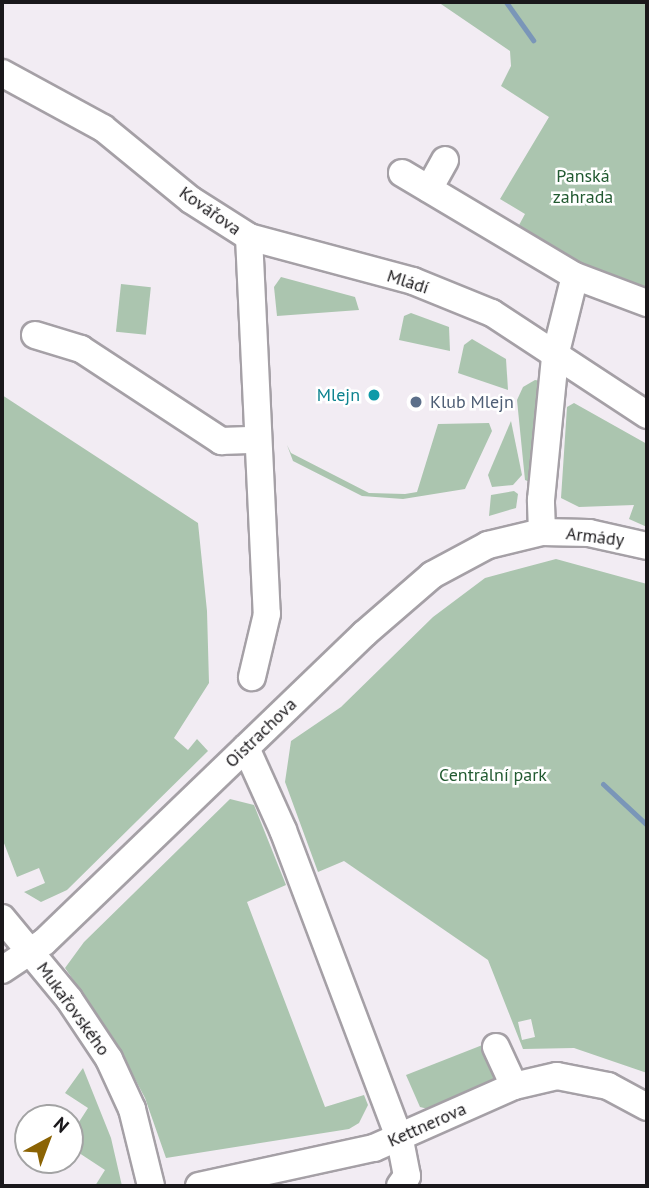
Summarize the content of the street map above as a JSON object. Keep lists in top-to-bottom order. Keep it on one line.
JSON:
{"streets":{"street":["Kovářova","Mládí","Armády","Oistrachova","Mukařovského","Kettnerova"]},"crossings":[["Kovářova","Mládí"],["Armády","Oistrachova"],["Oistrachova","Mukařovského"]],"parks":["Panská zahrada","Centrální park"],"places":["Mlejn","Klub Mlejn"],"north":"top right"}
